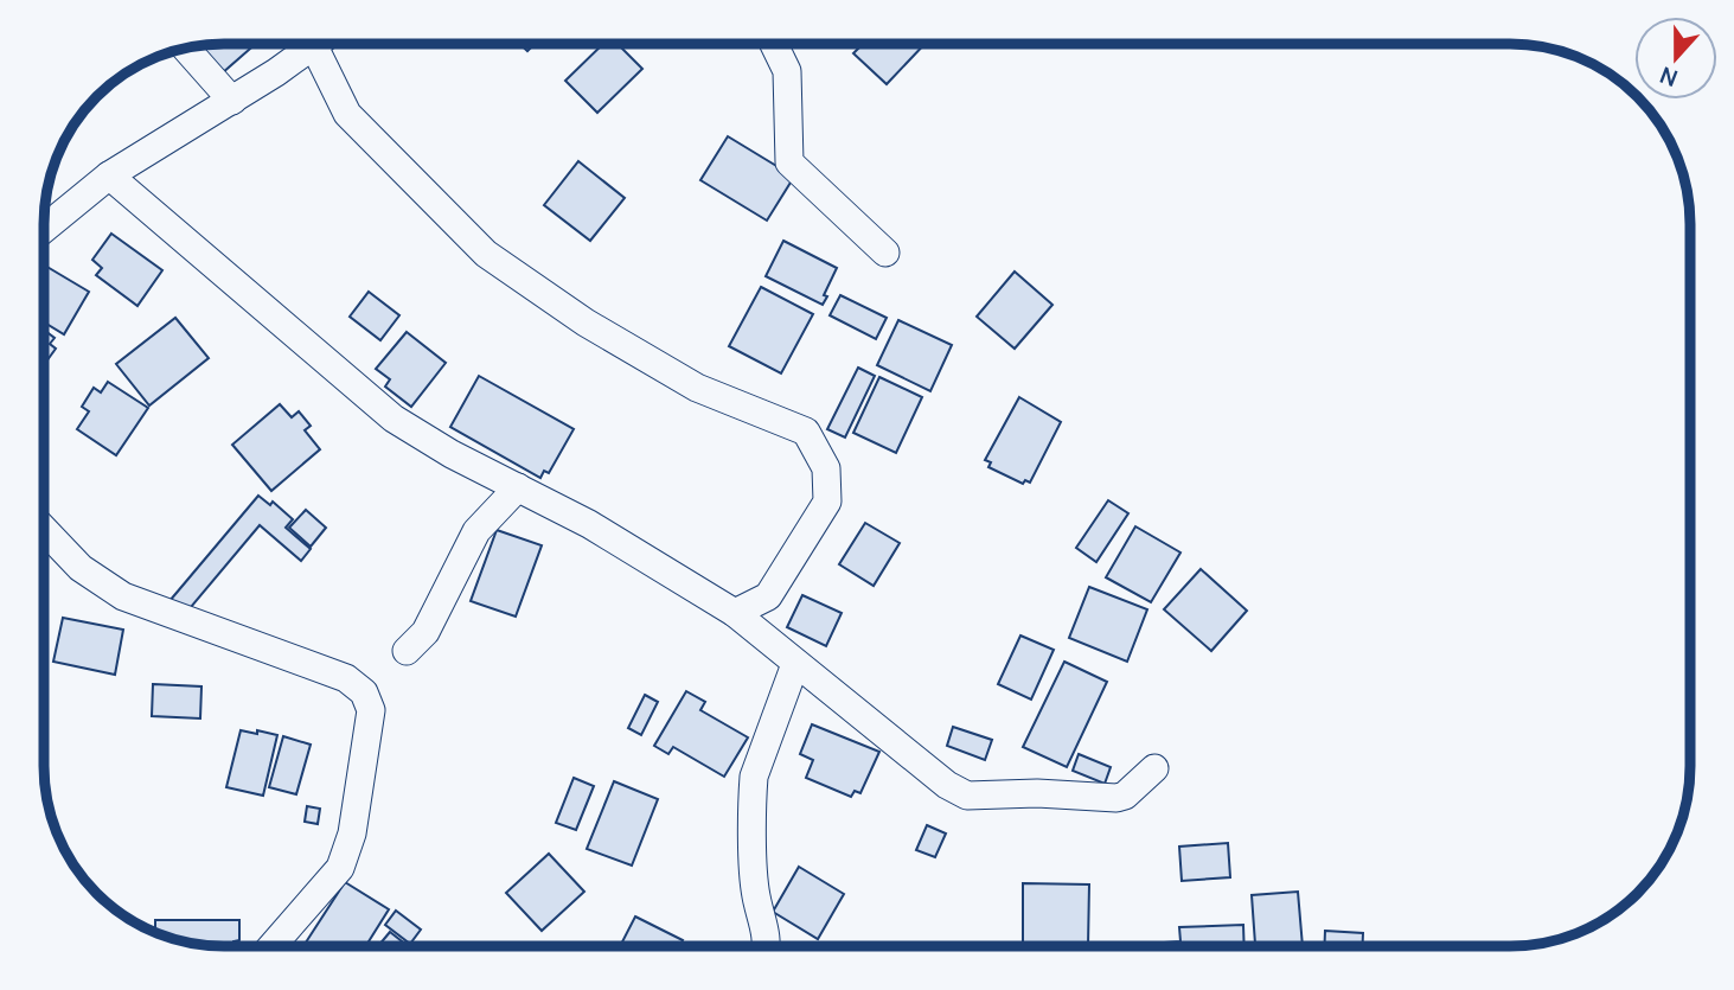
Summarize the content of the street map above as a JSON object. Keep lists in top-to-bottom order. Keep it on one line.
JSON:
{"north":"bottom"}
